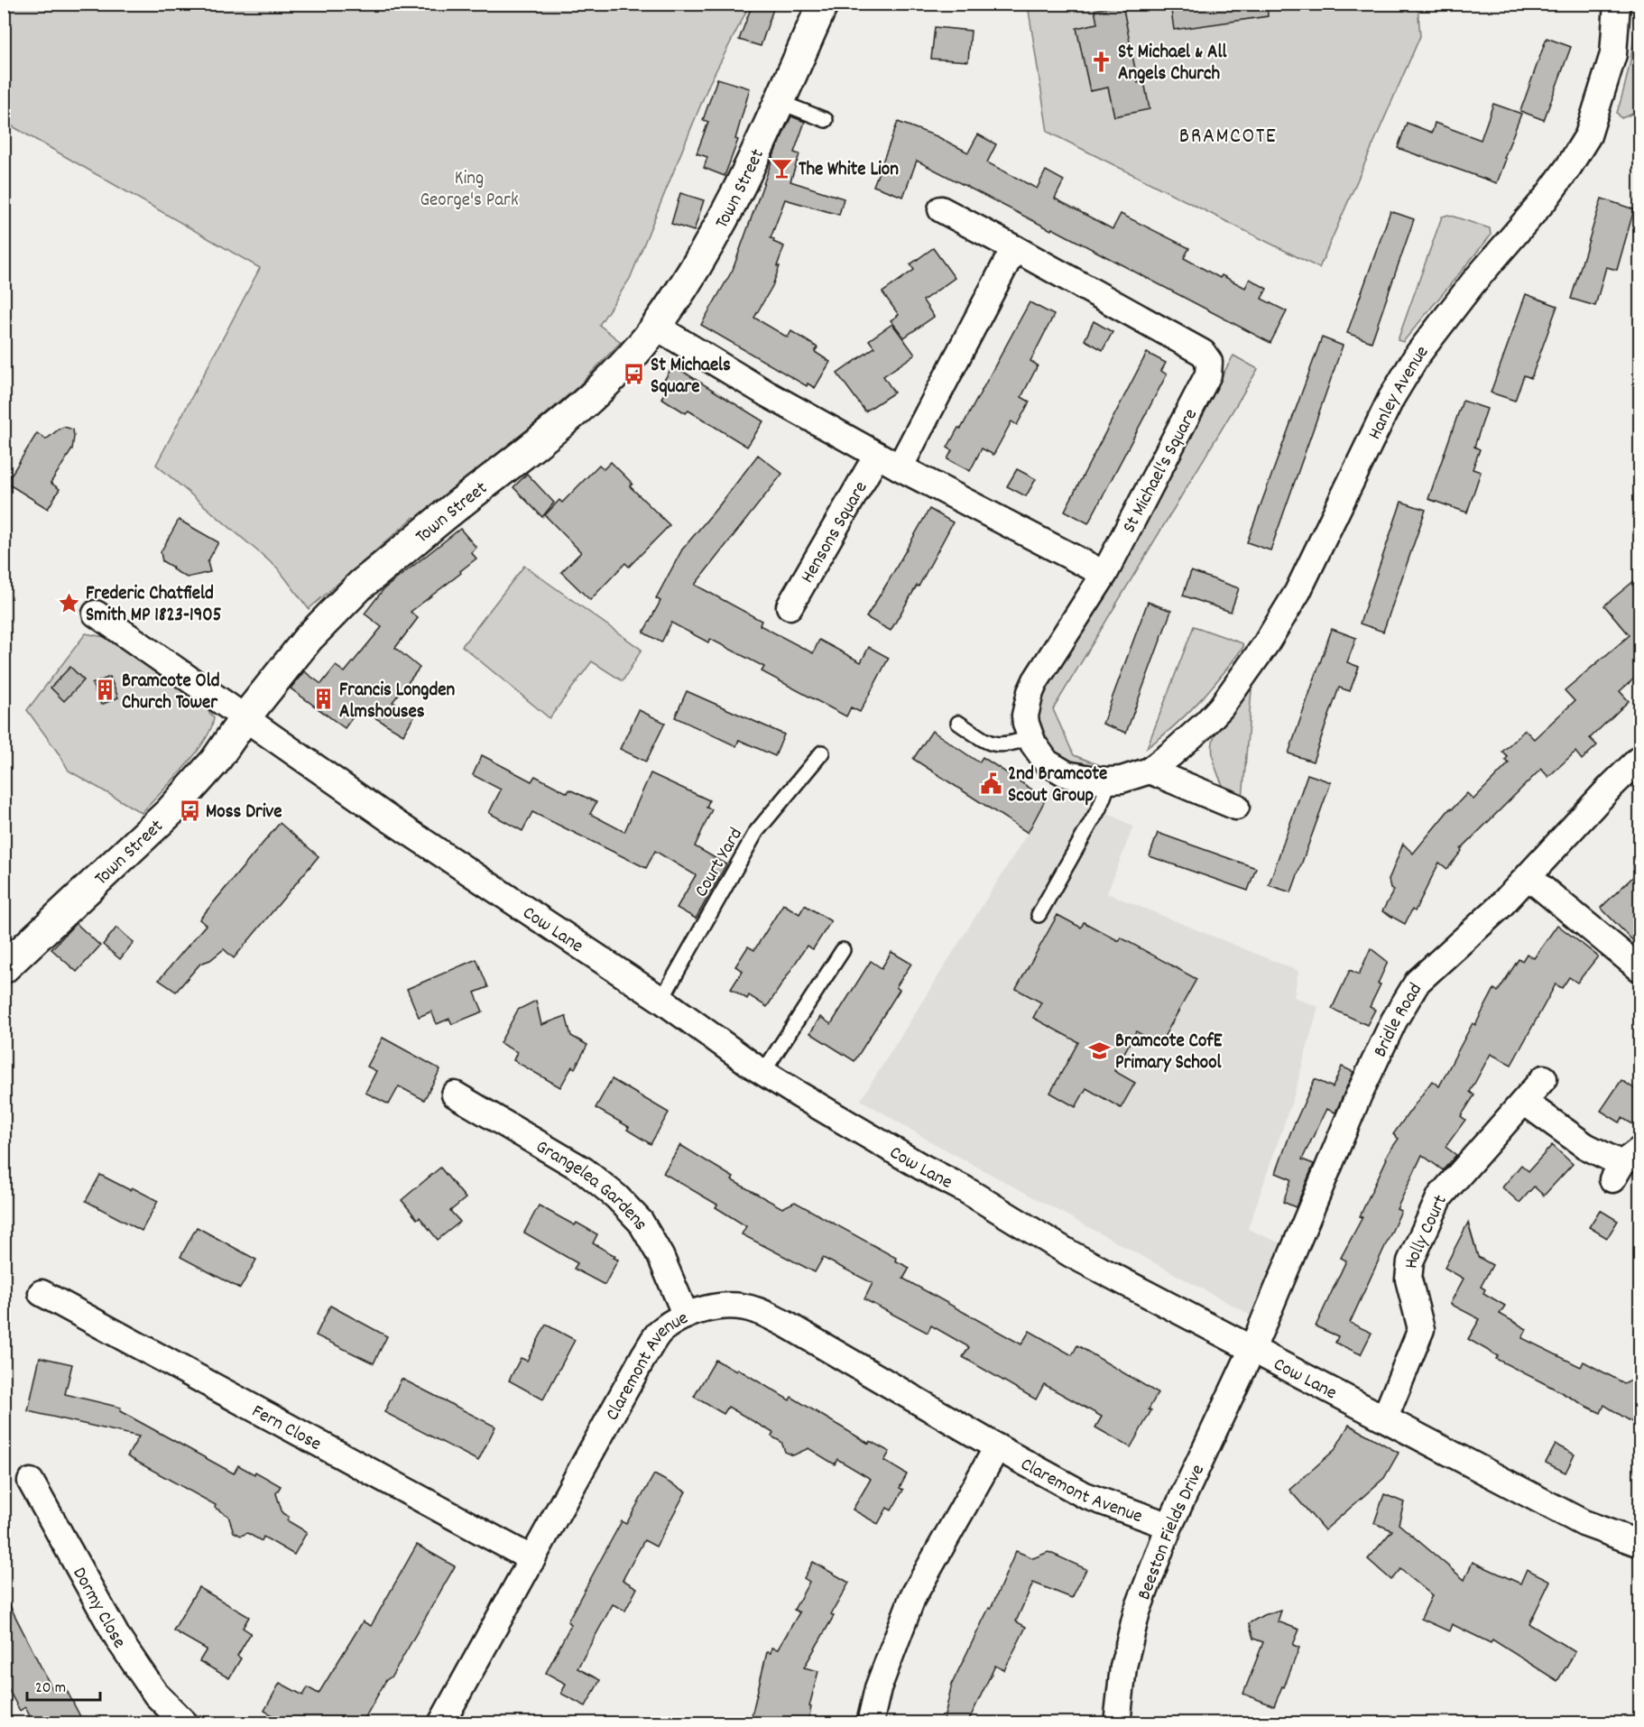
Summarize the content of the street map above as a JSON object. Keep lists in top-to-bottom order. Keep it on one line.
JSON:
{"streets":{"street":["Town Street","Hanley Avenue","St Michael's Square","Hensons Square","Cow Lane","Bridle Road","Grangelea Gardens","Holly Court","Claremont Avenue","Fern Close","Beeston Fields Drive","Dormy Close"],"lane":["Court Yard"]},"crossings":[["Town Street","Cow Lane"],["Hanley Avenue","St Michael's Square"],["Court Yard","Cow Lane"],["Cow Lane","Bridle Road"],["Cow Lane","Holly Court"],["Cow Lane","Beeston Fields Drive"],["Bridle Road","Beeston Fields Drive"],["Grangelea Gardens","Claremont Avenue"],["Claremont Avenue","Fern Close"],["Claremont Avenue","Beeston Fields Drive"]],"districts":["BRAMCOTE"],"parks":["King George's Park"],"places":{"church":["St Michael & All Angels Church"],"bar":["The White Lion"],"bus stop":["St Michaels Square","Moss Drive"],"place":["Frederic Chatfield Smith MP 1823-1905"],"building":["Bramcote Old Church Tower","Francis Longden Almshouses"],"public building":["2nd Bramcote Scout Group"],"school or university":["Bramcote CofE Primary School"]},"scale_bar":"20 m"}
